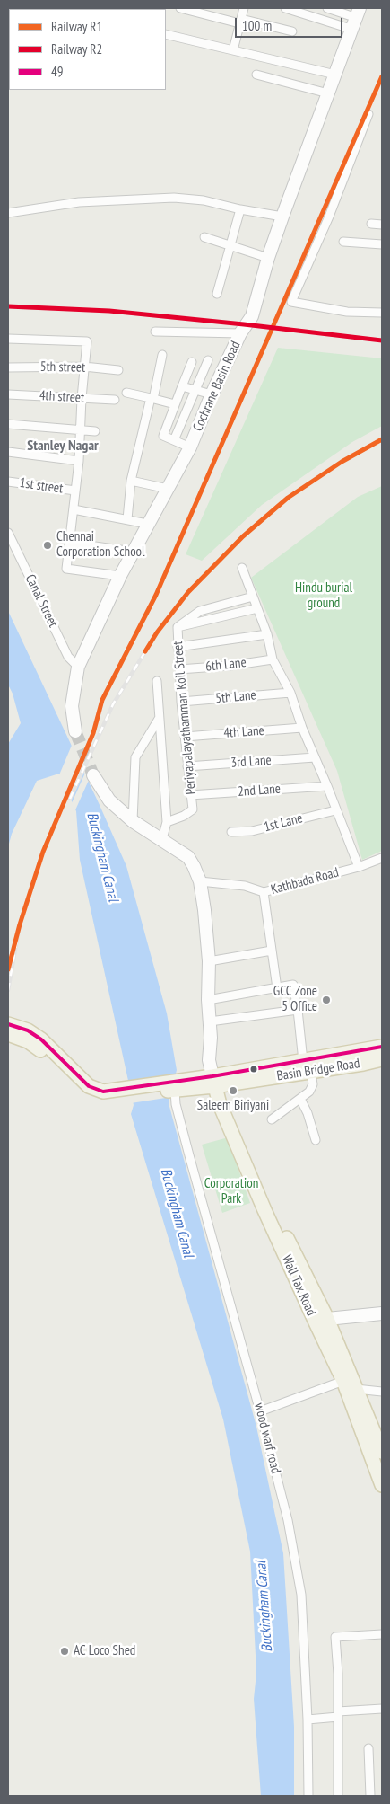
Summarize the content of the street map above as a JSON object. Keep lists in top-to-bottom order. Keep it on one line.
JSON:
{"streets":{"main road":["Cochrane Basin Road","Basin Bridge Road","Wall Tax Road"],"street":["5th street","4th street","1st street","Canal Street","6th Lane","5th Lane","Periyapalayathamman Koil Street","4th Lane","3rd Lane","2nd Lane","1st Lane","Kathbada Road","wood warf road"]},"crossings":[["Cochrane Basin Road","Canal Street"],["6th Lane","Periyapalayathamman Koil Street"],["5th Lane","Periyapalayathamman Koil Street"],["Periyapalayathamman Koil Street","4th Lane"],["Periyapalayathamman Koil Street","3rd Lane"],["Periyapalayathamman Koil Street","2nd Lane"],["Basin Bridge Road","Wall Tax Road"],["Basin Bridge Road","wood warf road"]],"districts":["Stanley Nagar"],"water":["Buckingham Canal"],"parks":["Hindu burial ground","Corporation Park"],"places":["Chennai Corporation School","GCC Zone 5 Office","Saleem Biriyani","AC Loco Shed"],"lines":["rail line R1","rail line R2","transit line 49"],"legend":["Railway R1","Railway R2","49"],"scale_bar":"100 m"}
